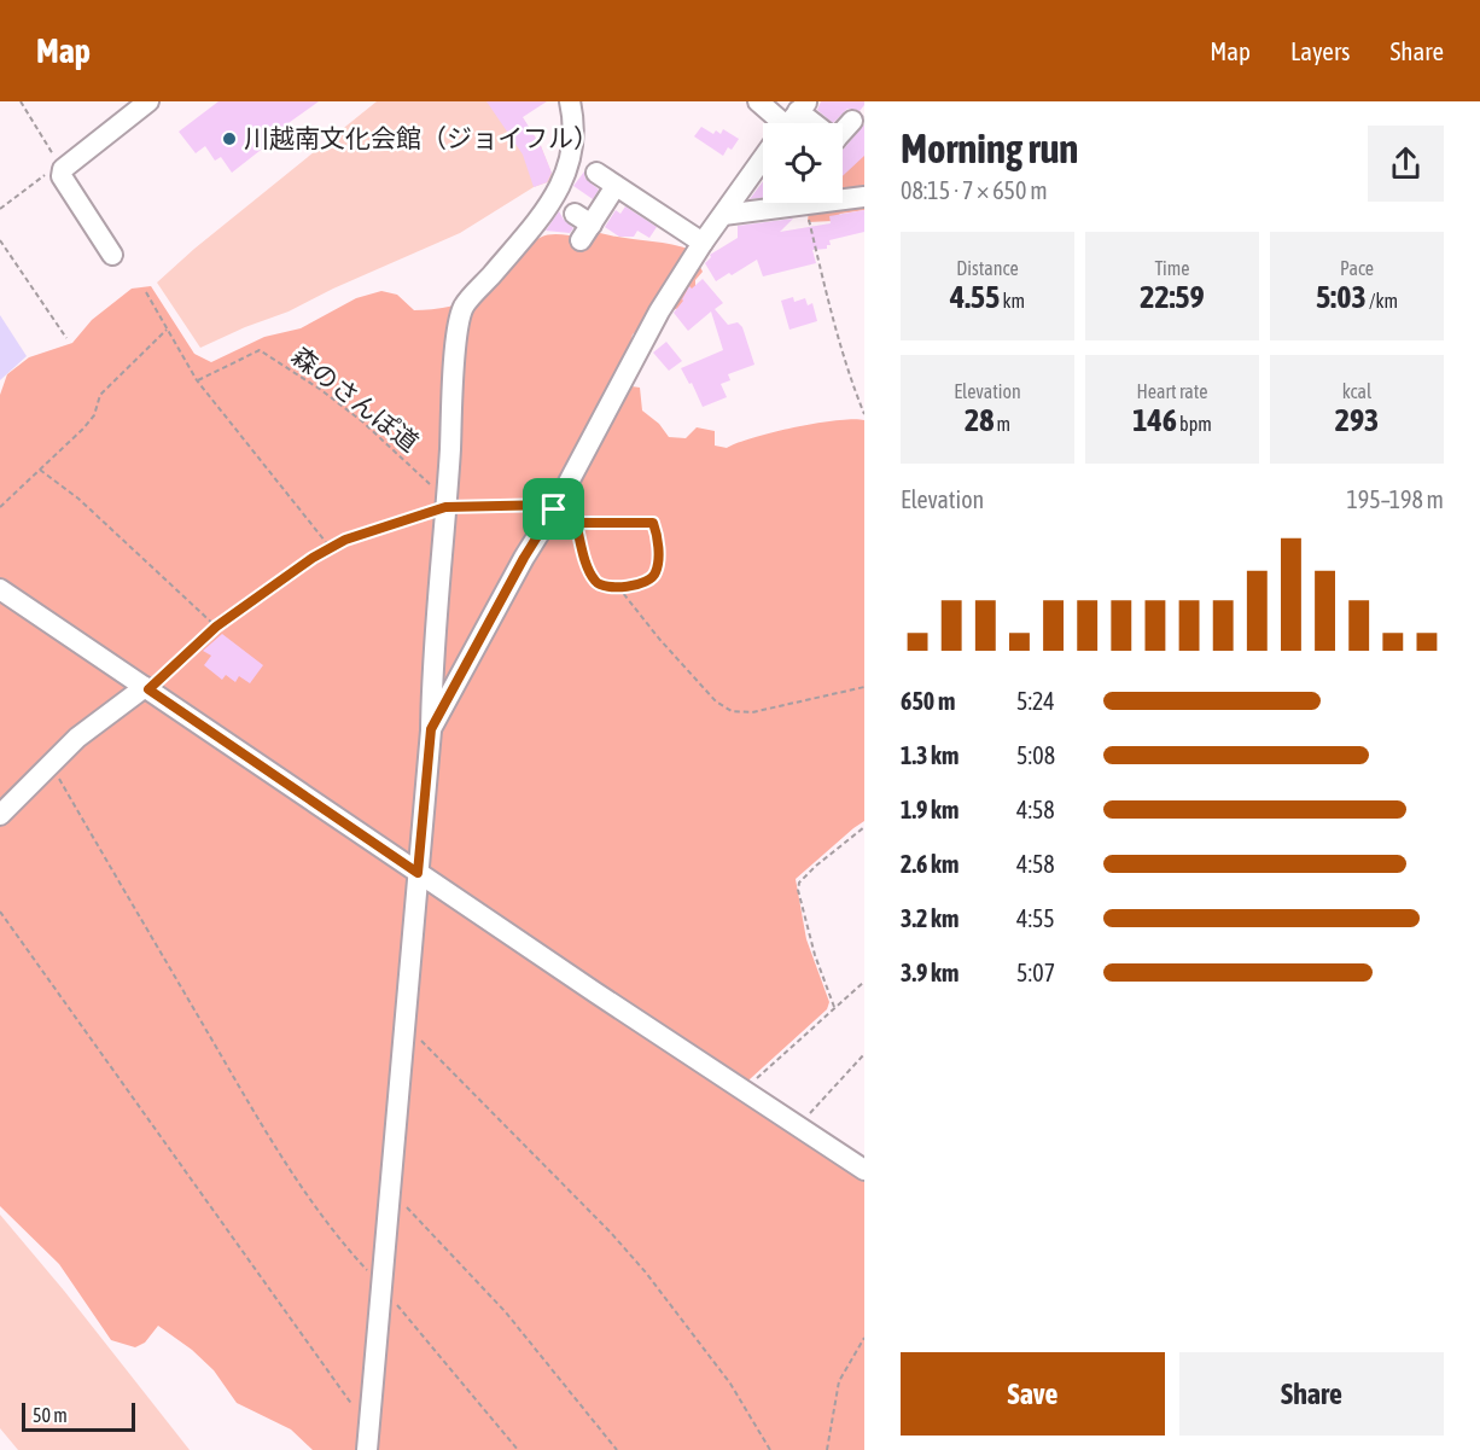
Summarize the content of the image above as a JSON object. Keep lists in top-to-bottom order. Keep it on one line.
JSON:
{"streets":{"path":["森のさんぽ道"]},"places":["川越南文化会館（ジョイフル）"],"scale_bar":"50 m","page":{"header":"Map","nav":["Map","Layers","Share"],"heading":["Morning run","08:15 · 7 × 650 m"],"stats":[["Distance","4.55 km"],["Time","22:59"],["Pace","5:03 /km"],["Elevation","28 m"],["Heart rate","146 bpm"],["kcal","293"]],"chart":["Elevation","195–198 m"],"list":[{"name":"650 m","note":"5:24"},{"name":"1.3 km","note":"5:08"},{"name":"1.9 km","note":"4:58"},{"name":"2.6 km","note":"4:58"},{"name":"3.2 km","note":"4:55"},{"name":"3.9 km","note":"5:07"}],"buttons":["Save","Share"],"scale":"50 m"}}
